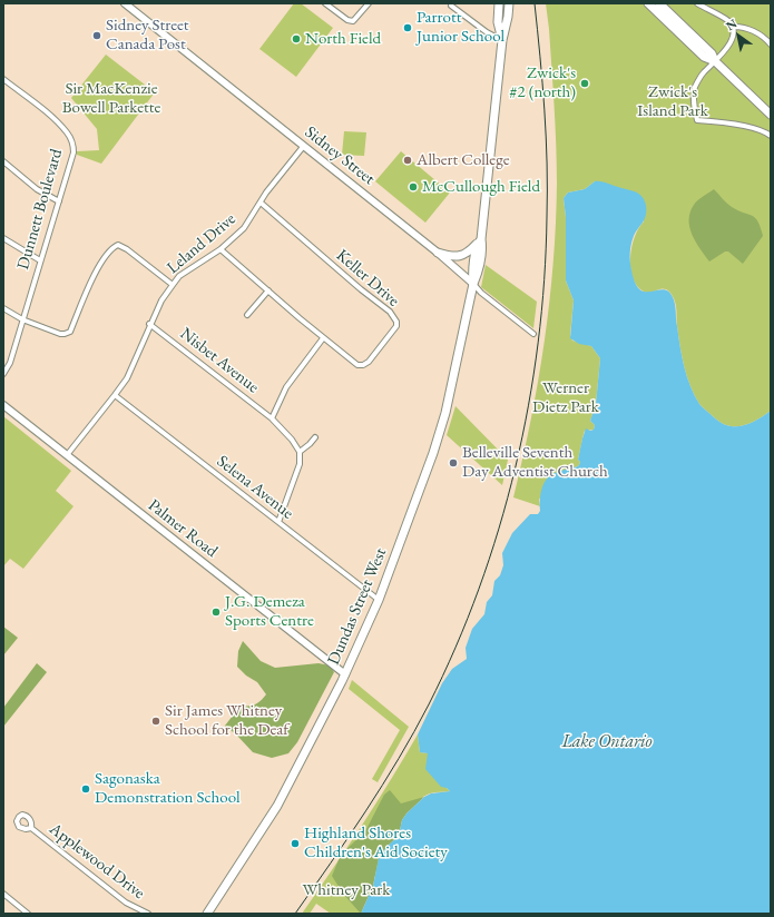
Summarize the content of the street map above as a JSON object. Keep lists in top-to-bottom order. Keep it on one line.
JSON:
{"streets":{"main road":["Sidney Street","Palmer Road","Dundas Street West"],"street":["Dunnett Boulevard","Leland Drive","Keller Drive","Nisbet Avenue","Selena Avenue","Applewood Drive"]},"crossings":[["Sidney Street","Leland Drive"],["Sidney Street","Dundas Street West"],["Leland Drive","Keller Drive"],["Leland Drive","Nisbet Avenue"],["Leland Drive","Selena Avenue"],["Leland Drive","Palmer Road"],["Selena Avenue","Dundas Street West"],["Palmer Road","Dundas Street West"]],"water":["Lake Ontario"],"parks":["Sir MacKenzie Bowell Parkette","Zwick's Island Park","Werner Dietz Park","Whitney Park"],"places":["Parrott Junior School","Sidney Street Canada Post","North Field","Zwick's #2 (north)","Albert College","McCullough Field","Belleville Seventh Day Adventist Church","J.G. Demeza Sports Centre","Sir James Whitney School for the Deaf","Sagonaska Demonstration School","Highland Shores Children's Aid Society"],"north":"top left"}
